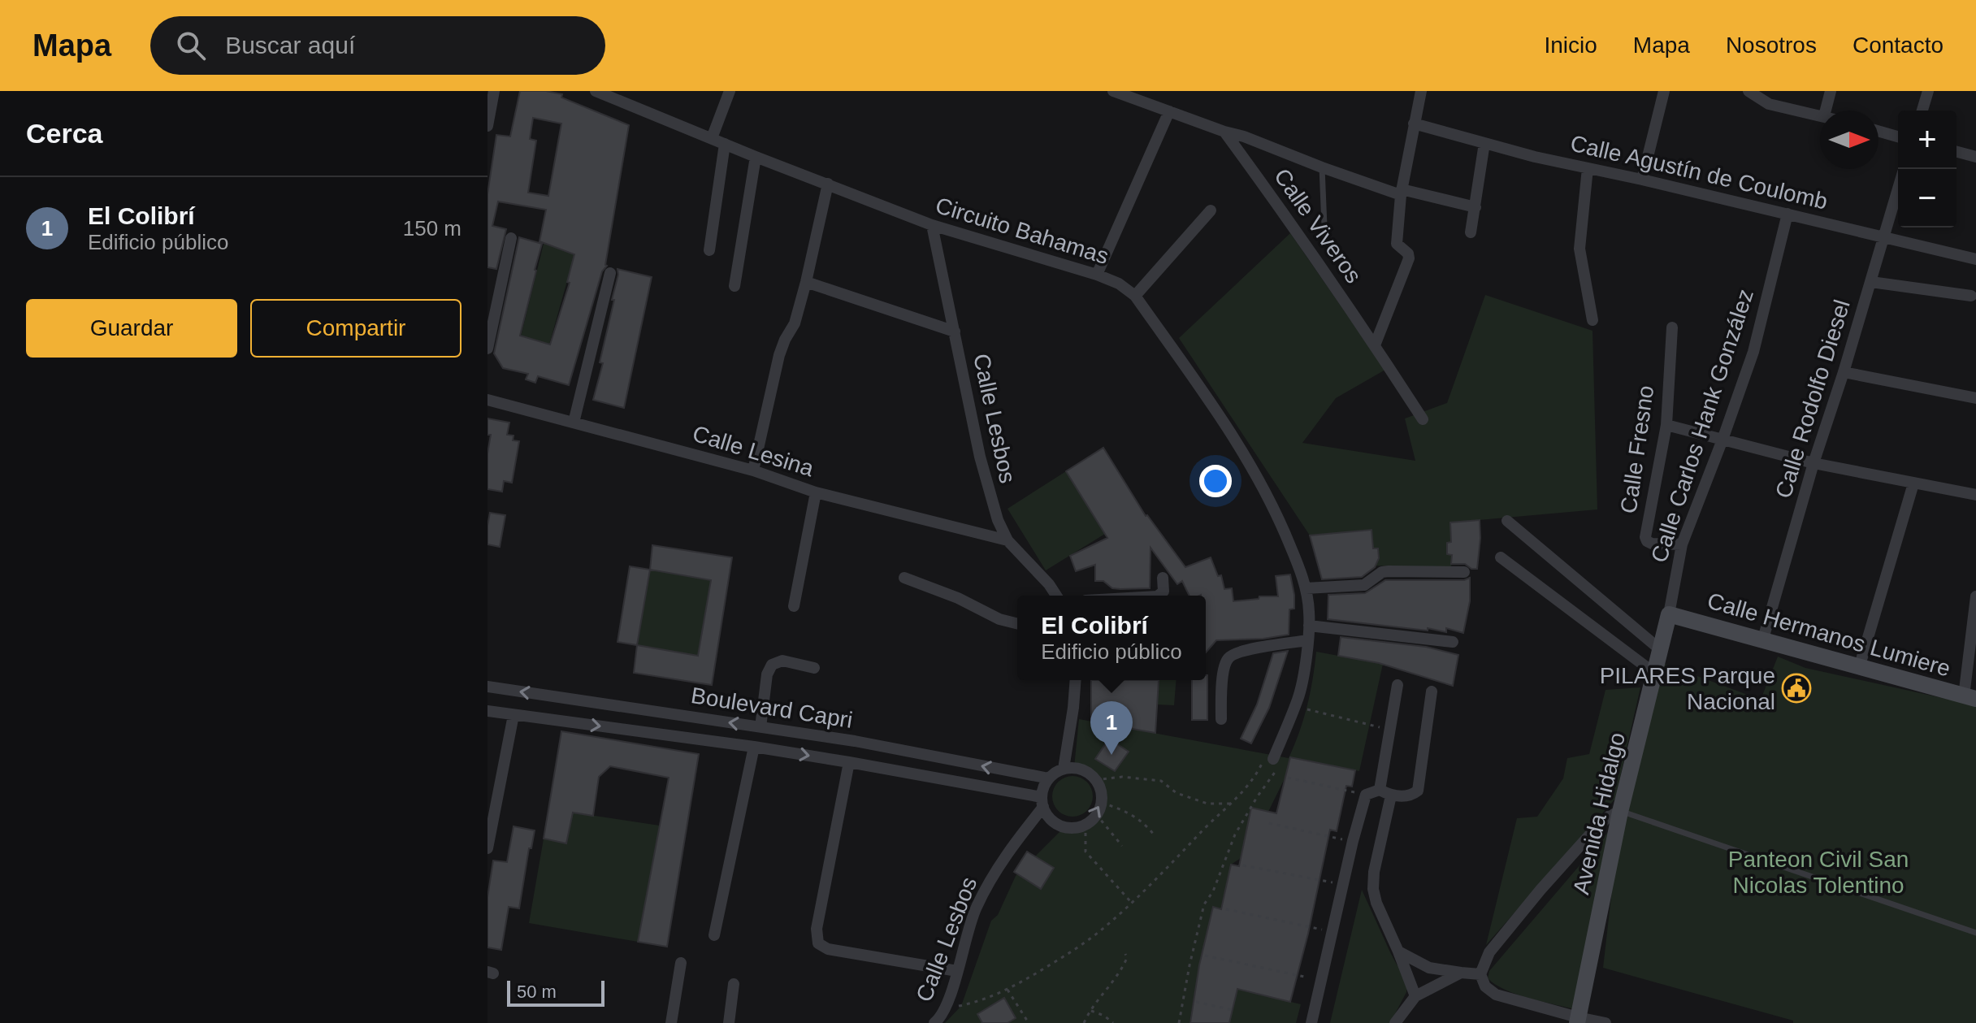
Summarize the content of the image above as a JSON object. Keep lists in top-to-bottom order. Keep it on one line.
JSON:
{"streets":{"street":["Calle Agustín de Coulomb","Calle Viveros","Circuito Bahamas","Calle Rodolfo Diesel","Calle Lesbos","Calle Carlos Hank González","Calle Fresno","Calle Lesina","Calle Hermanos Lumiere","Boulevard Capri","Avenida Hidalgo"]},"crossings":[["Calle Agustín de Coulomb","Calle Rodolfo Diesel"],["Calle Agustín de Coulomb","Calle Carlos Hank González"],["Circuito Bahamas","Calle Lesbos"],["Calle Rodolfo Diesel","Calle Hermanos Lumiere"],["Calle Lesbos","Calle Lesina"],["Calle Lesbos","Boulevard Capri"],["Calle Carlos Hank González","Calle Fresno"],["Calle Carlos Hank González","Calle Hermanos Lumiere"],["Calle Carlos Hank González","Avenida Hidalgo"],["Calle Hermanos Lumiere","Avenida Hidalgo"]],"parks":["Panteon Civil San Nicolas Tolentino"],"places":{"public building":["PILARES Parque Nacional"]},"scale_bar":"50 m","north":"right","page":{"header":"Mapa","search":"Buscar aquí","nav":["Inicio","Mapa","Nosotros","Contacto"],"heading":"Cerca","map_buttons":["+","−"],"list":[{"mark":"1","name":"El Colibrí","note":"Edificio público","value":"150 m"}],"buttons":["Guardar","Compartir"],"popup":["El Colibrí","Edificio público"],"pins":"1","scale":"50 m"}}
